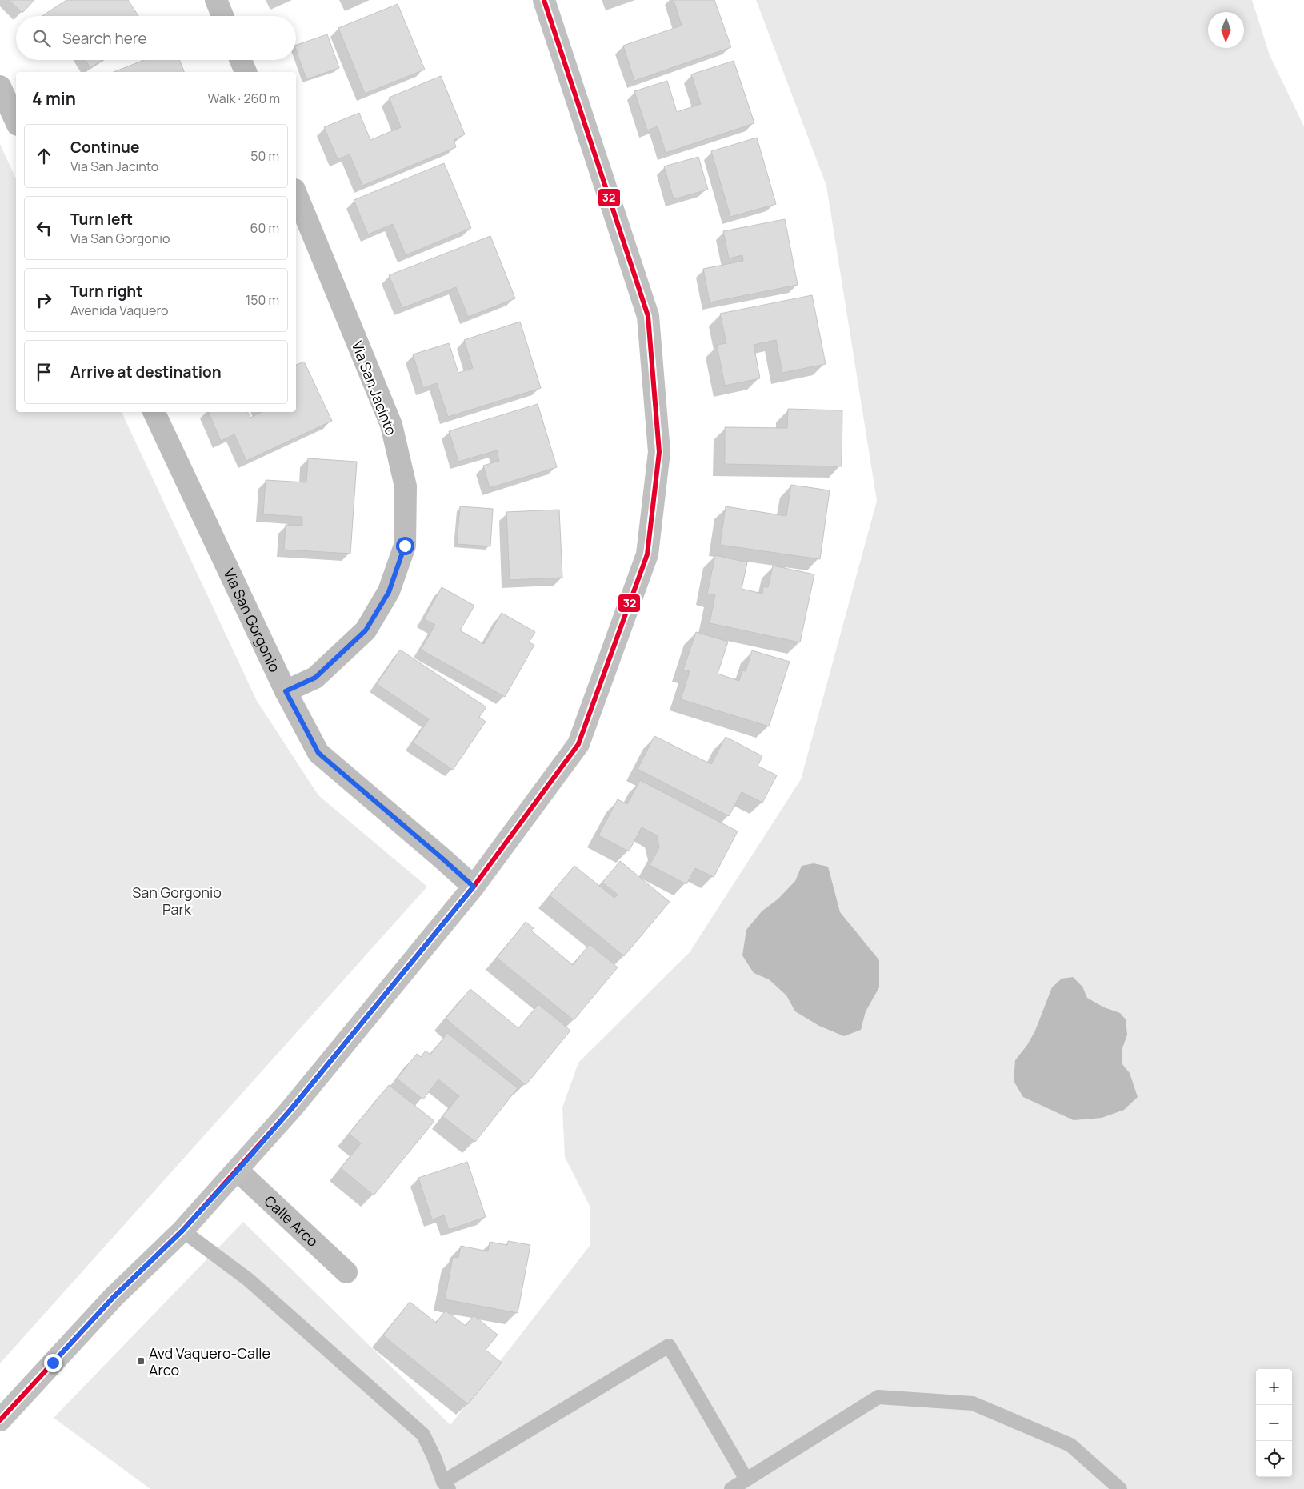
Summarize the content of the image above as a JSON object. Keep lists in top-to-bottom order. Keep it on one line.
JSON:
{"streets":{"street":["Via San Jacinto","Via San Gorgonio","Calle Arco"]},"crossings":[["Via San Jacinto","Via San Gorgonio"]],"parks":["San Gorgonio Park"],"places":{"transit":["Avd Vaquero-Calle Arco"]},"lines":["transit line 32"],"north":"bottom","page":{"search":"Search here","heading":["4 min","Walk · 260 m"],"list":[["Continue","Via San Jacinto","50 m"],["Turn left","Via San Gorgonio","60 m"],["Turn right","Avenida Vaquero","150 m"],"Arrive at destination"],"map_buttons":["+","−"]}}
